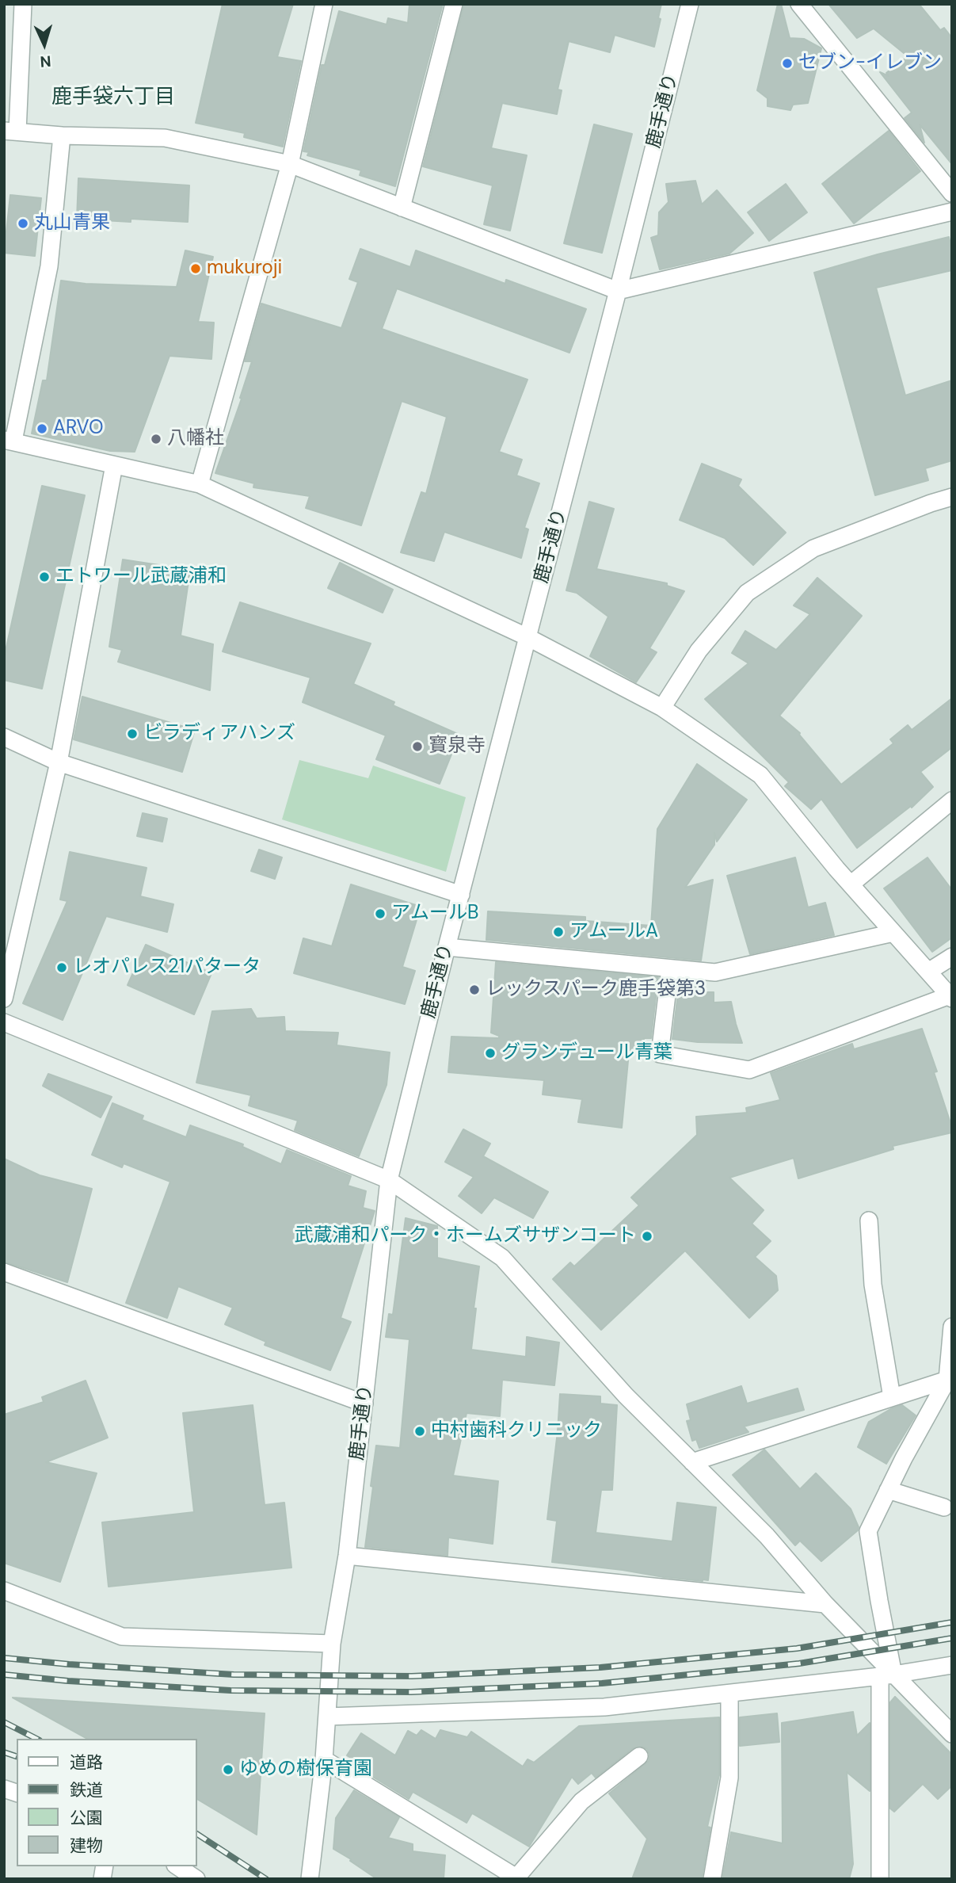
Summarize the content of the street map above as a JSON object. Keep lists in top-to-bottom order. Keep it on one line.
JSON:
{"streets":{"street":["鹿手通り"]},"districts":["鹿手袋六丁目"],"places":["セブン-イレブン","丸山青果","mukuroji","ARVO","八幡社","エトワール武蔵浦和","ビラディアハンズ","寳泉寺","アムールB","アムールA","レオパレス21パタータ","レックスパーク鹿手袋第3","グランデュール青葉","武蔵浦和パーク・ホームズサザンコート","中村歯科クリニック","ゆめの樹保育園"],"legend":["道路","鉄道","公園","建物"],"north":"bottom"}
